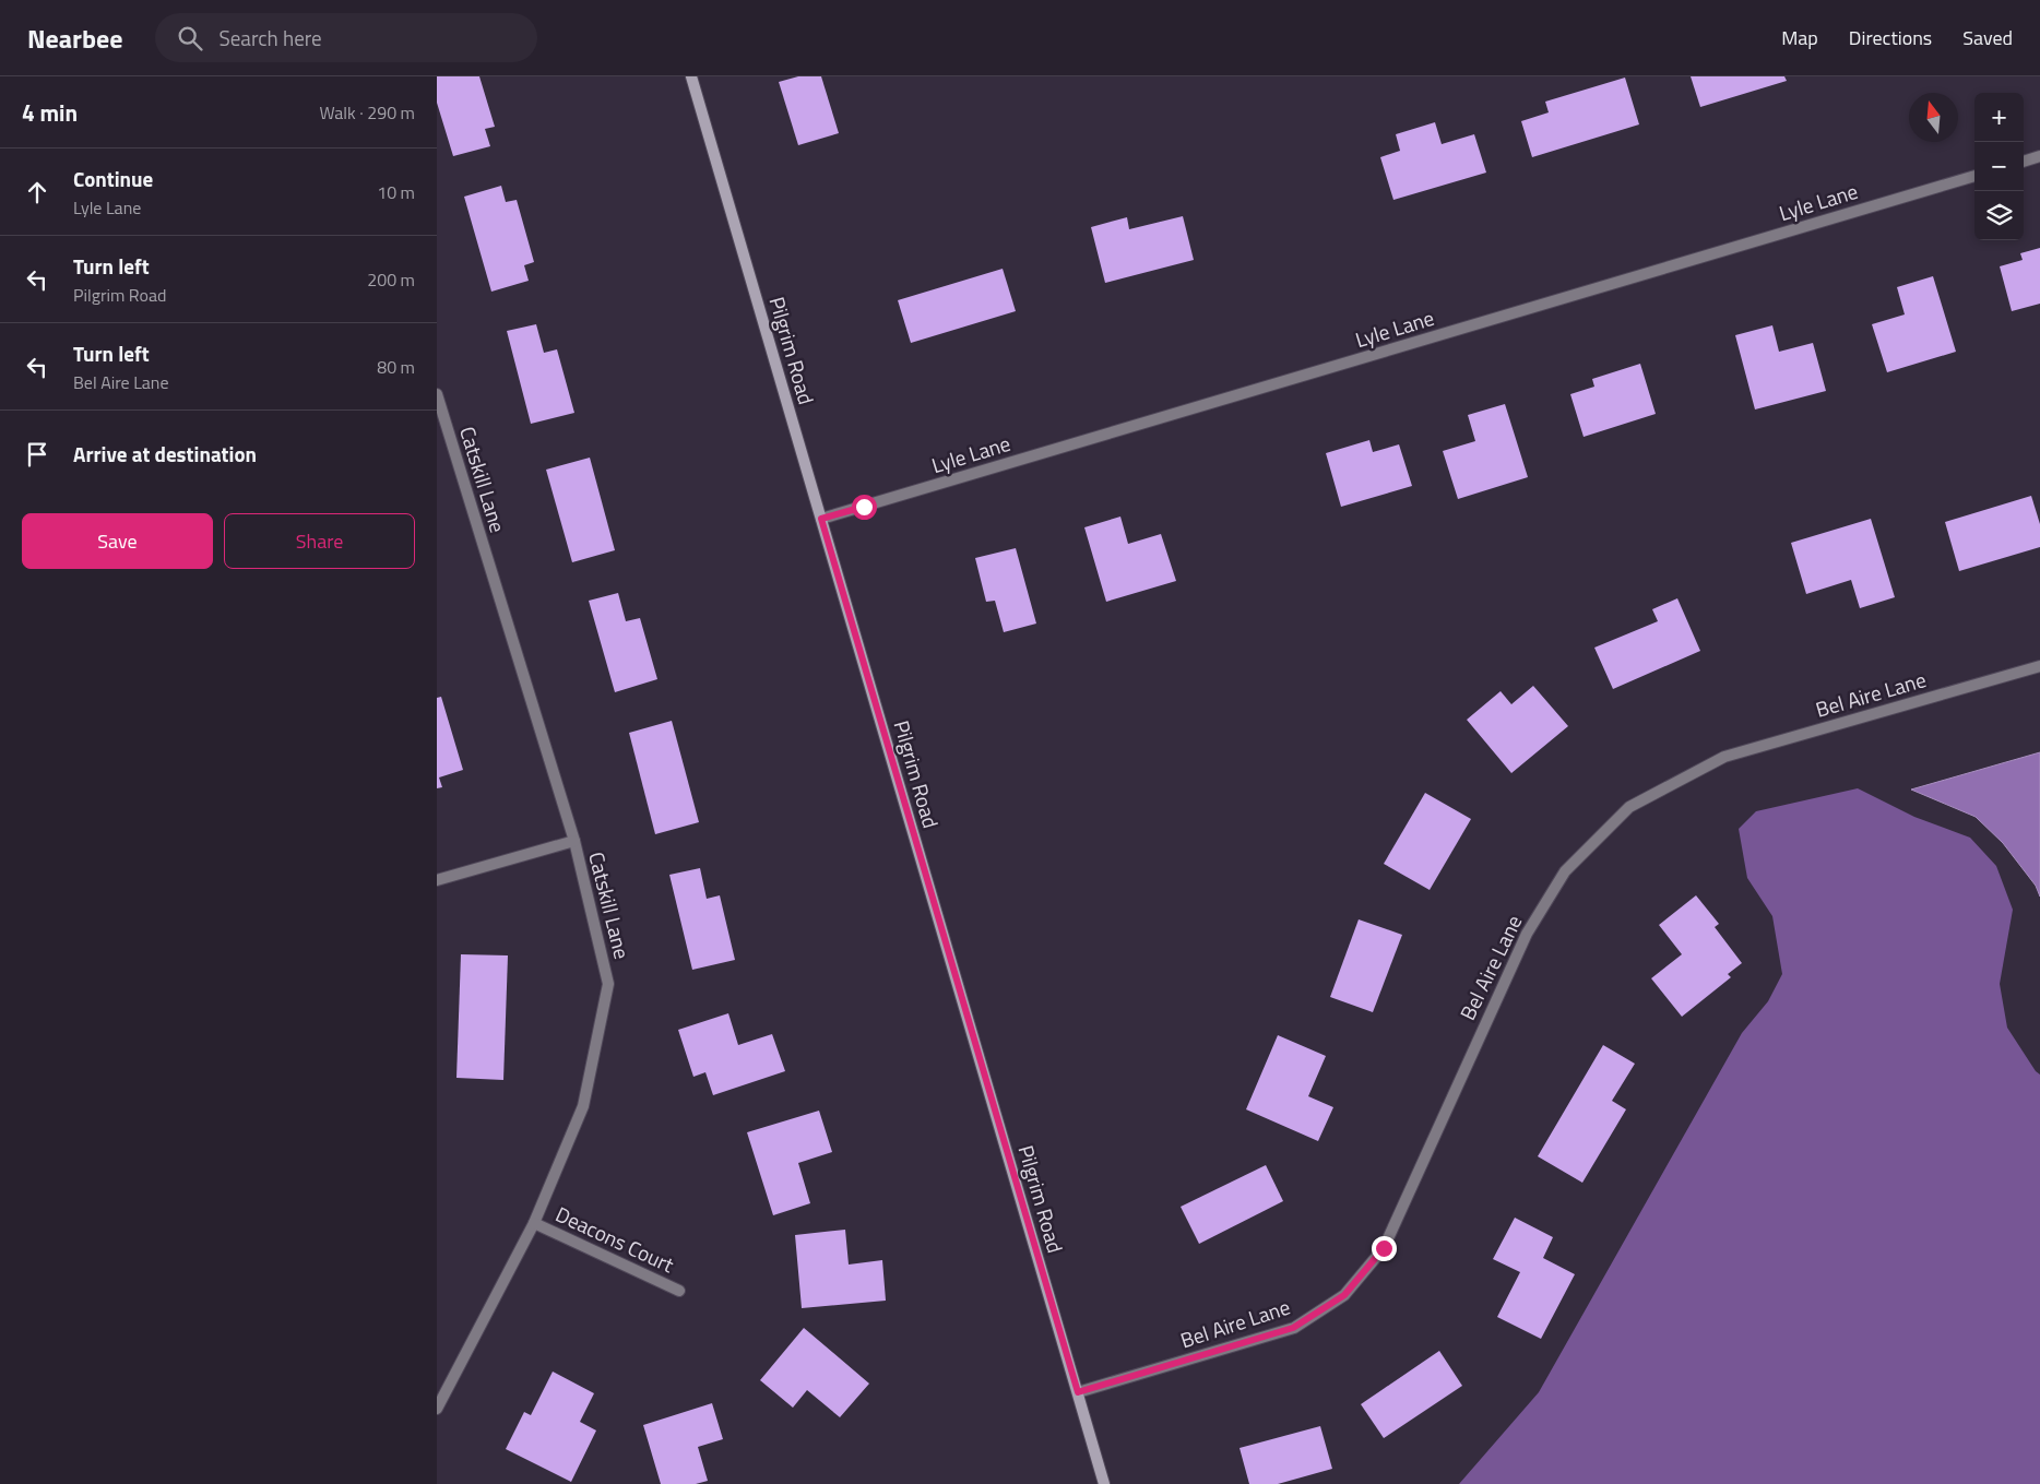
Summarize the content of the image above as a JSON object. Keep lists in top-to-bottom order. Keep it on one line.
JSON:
{"streets":{"street":["Lyle Lane","Pilgrim Road","Catskill Lane","Bel Aire Lane","Deacons Court"]},"crossings":[["Lyle Lane","Pilgrim Road"],["Pilgrim Road","Bel Aire Lane"],["Catskill Lane","Deacons Court"]],"north":"top","page":{"header":"Nearbee","search":"Search here","nav":["Map","Directions","Saved"],"heading":["4 min","Walk · 290 m"],"map_buttons":["+","−"],"list":[["Continue","Lyle Lane","10 m"],["Turn left","Pilgrim Road","200 m"],["Turn left","Bel Aire Lane","80 m"],"Arrive at destination"],"buttons":["Save","Share"]}}
